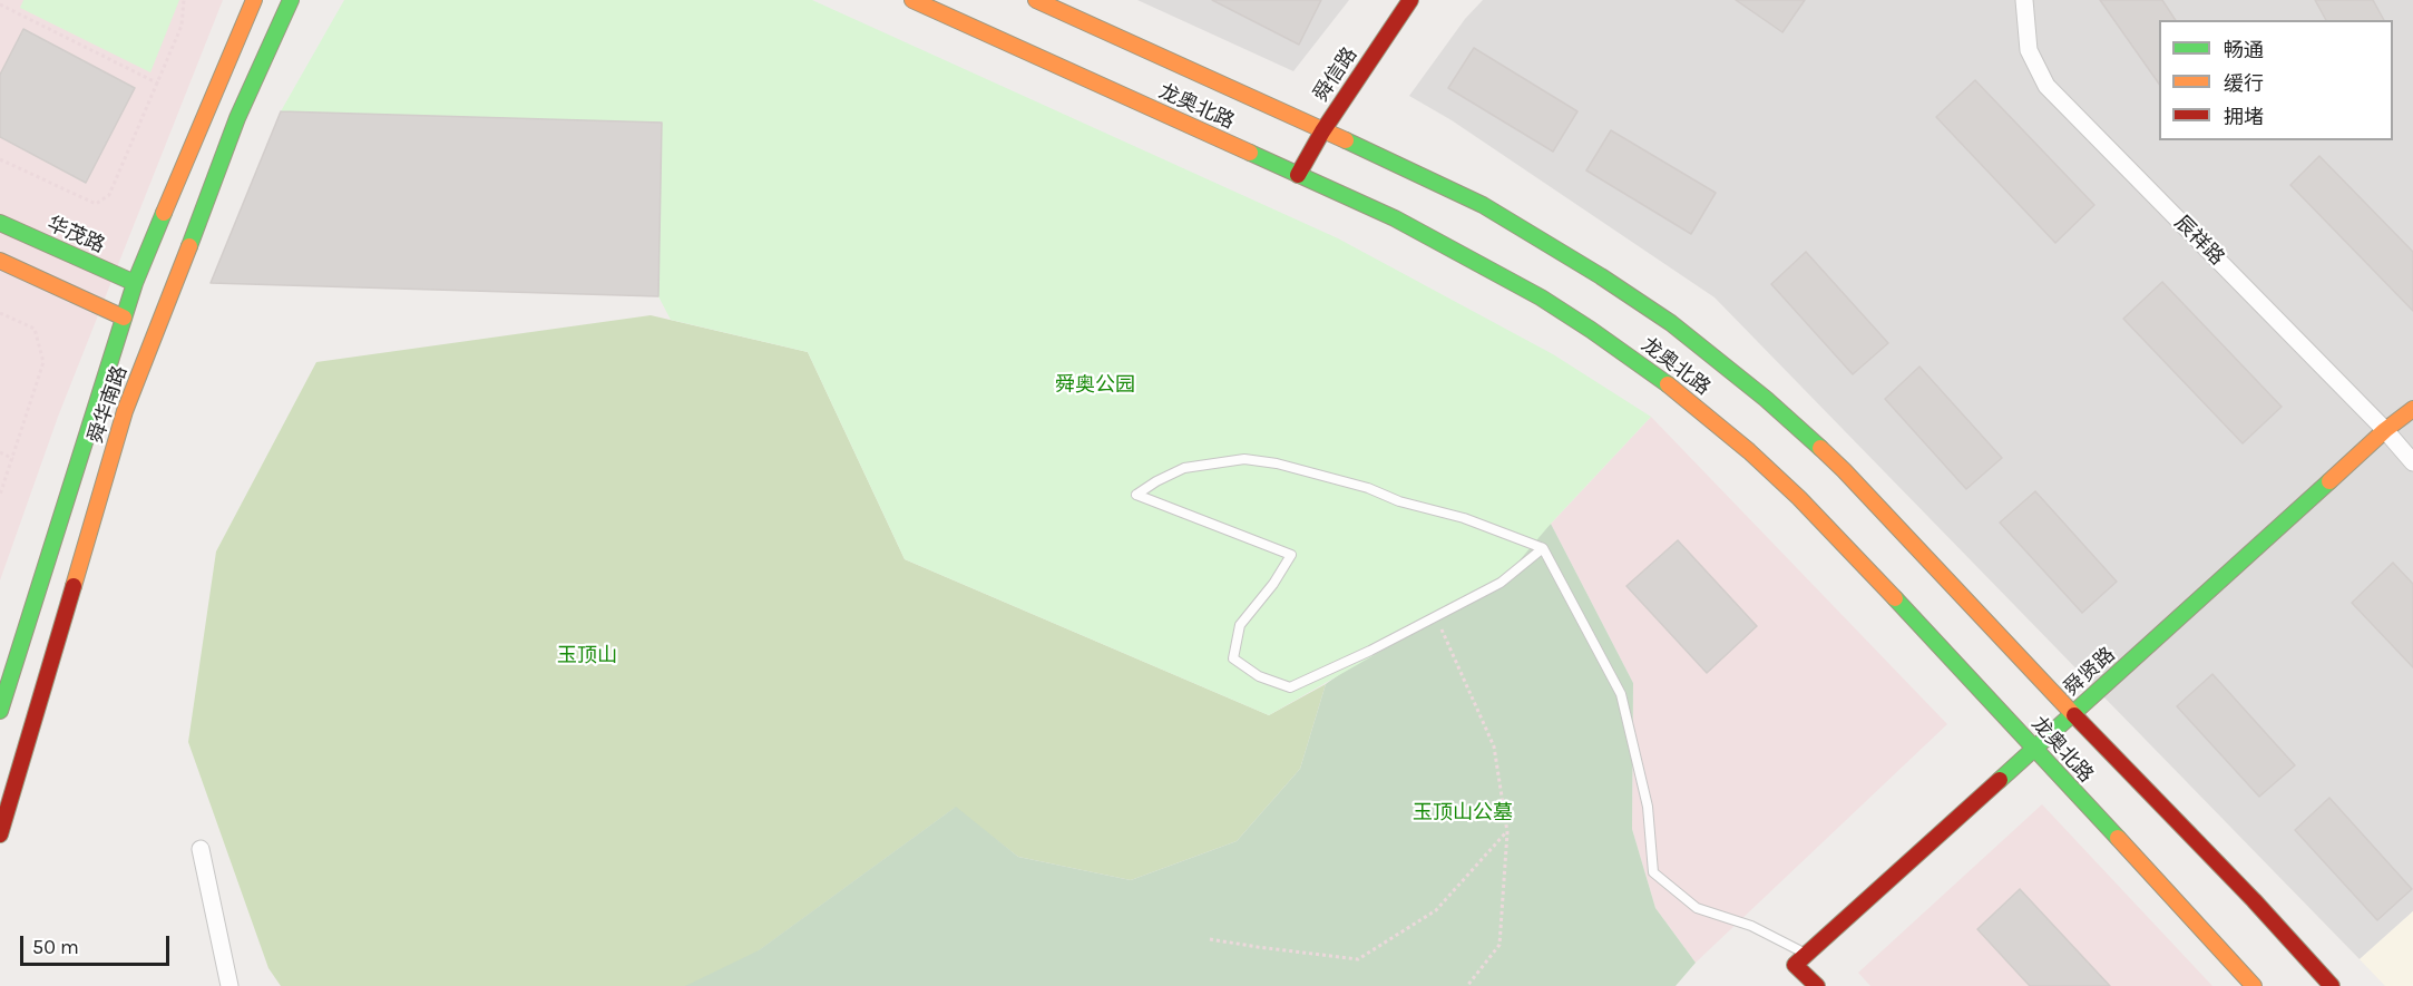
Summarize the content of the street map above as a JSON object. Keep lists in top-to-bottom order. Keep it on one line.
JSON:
{"streets":{"main road":["舜信路","龙奥北路","华茂路","舜华南路","舜贤路"],"street":["辰祥路"]},"crossings":[["舜信路","龙奥北路"],["龙奥北路","舜贤路"],["华茂路","舜华南路"],["辰祥路","舜贤路"]],"parks":["舜奥公园","玉顶山","玉顶山公墓"],"legend":["畅通","缓行","拥堵"],"scale_bar":"50 m"}
